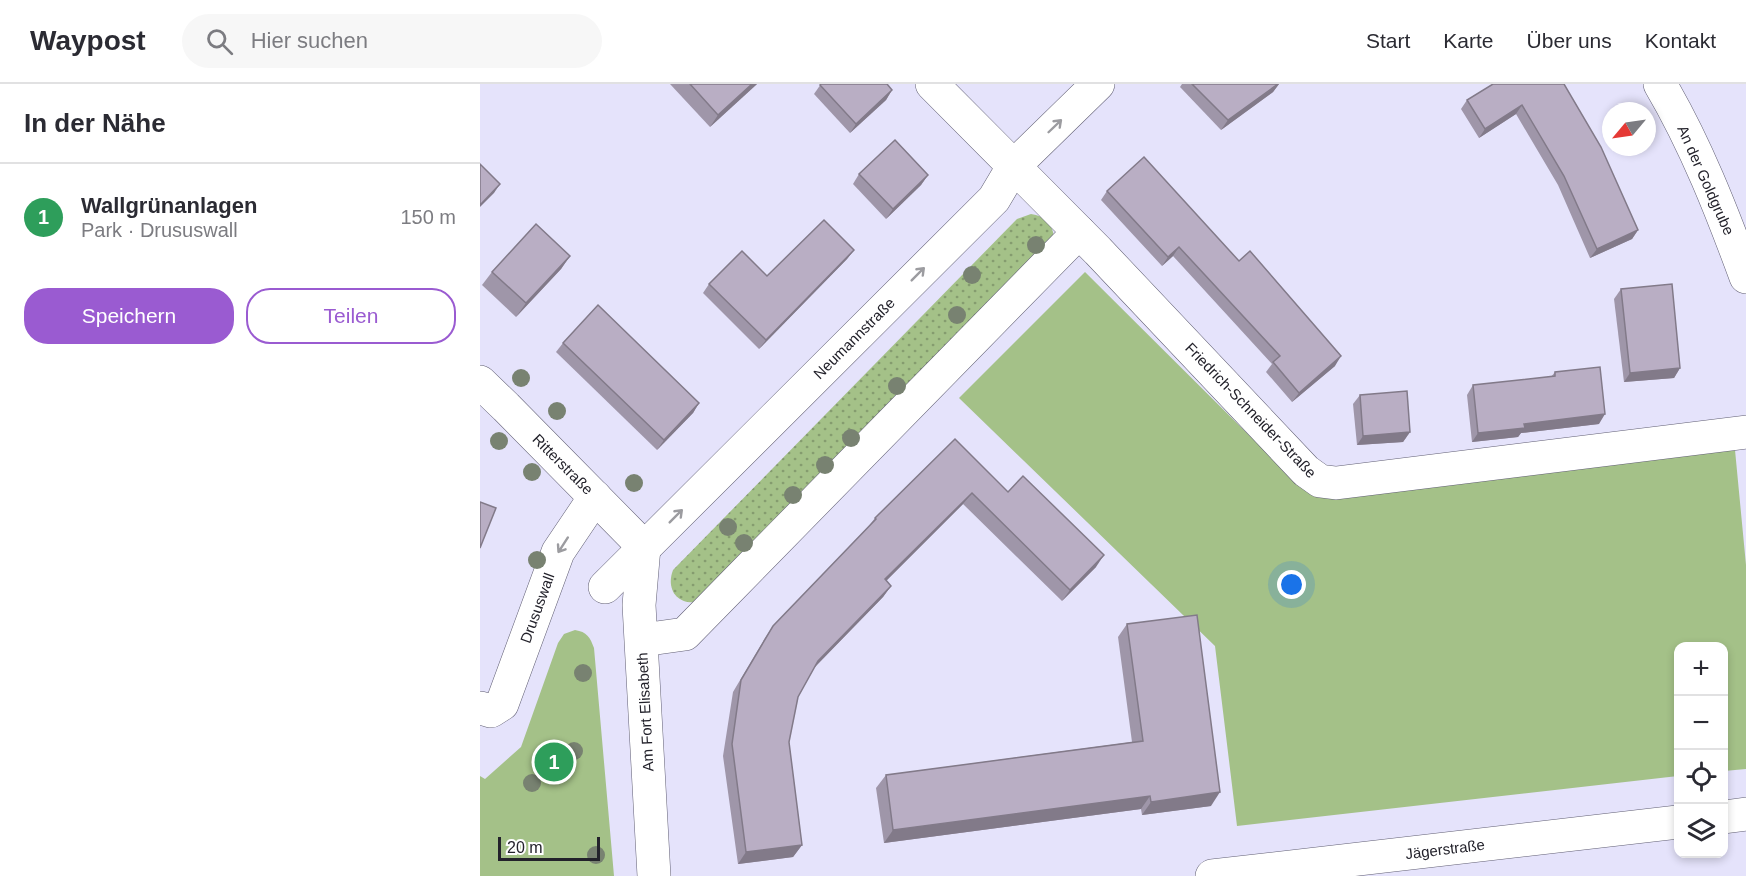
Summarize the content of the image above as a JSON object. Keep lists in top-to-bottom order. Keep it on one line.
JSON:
{"streets":{"street":["An der Goldgrube","Neumannstraße","Friedrich-Schneider-Straße","Ritterstraße","Drususwall","Am Fort Elisabeth","Jägerstraße"]},"crossings":[["Neumannstraße","Friedrich-Schneider-Straße"],["Neumannstraße","Ritterstraße"],["Neumannstraße","Am Fort Elisabeth"],["Ritterstraße","Drususwall"],["Ritterstraße","Am Fort Elisabeth"]],"scale_bar":"20 m","north":"bottom left","page":{"header":"Waypost","search":"Hier suchen","nav":["Start","Karte","Über uns","Kontakt"],"heading":"In der Nähe","list":[{"mark":"1","name":"Wallgrünanlagen","note":"Park · Drususwall","value":"150 m"}],"buttons":["Speichern","Teilen"],"map_buttons":["+","−"],"pins":"1","scale":"20 m"}}
